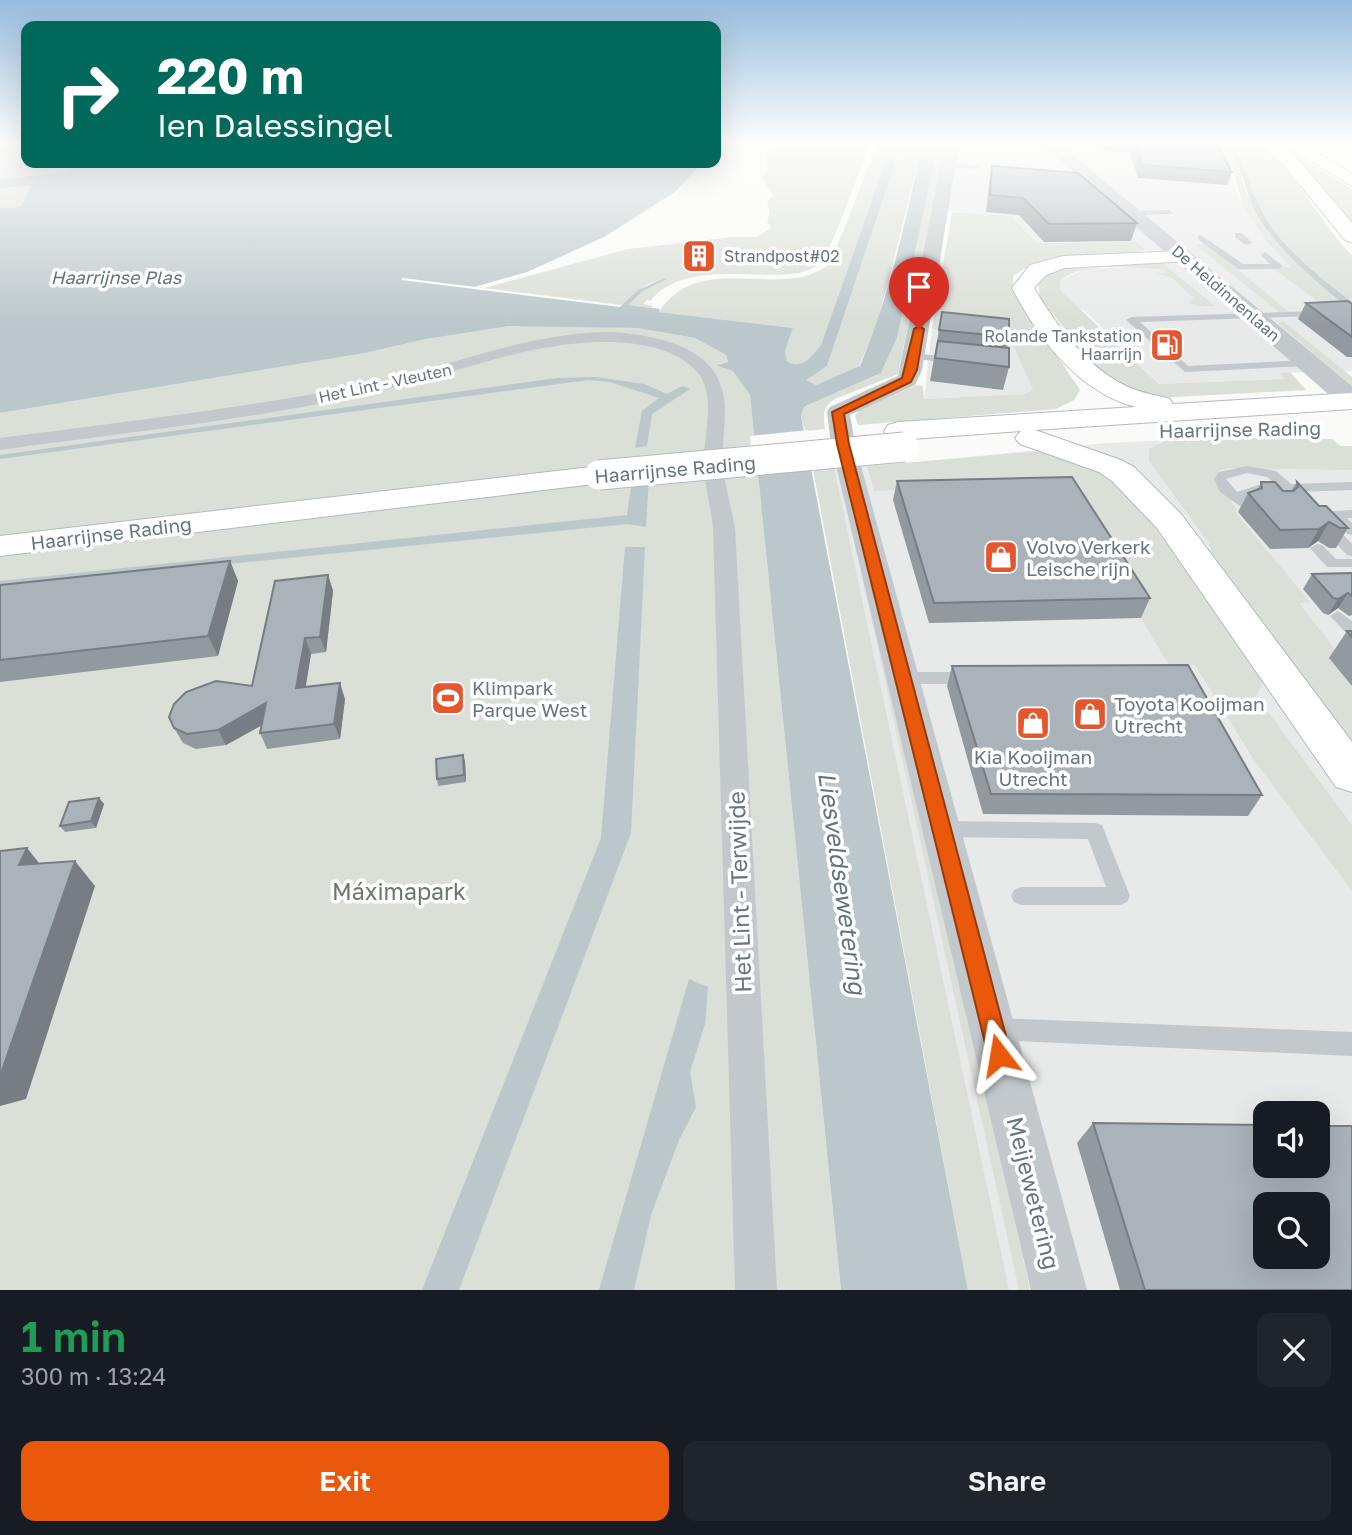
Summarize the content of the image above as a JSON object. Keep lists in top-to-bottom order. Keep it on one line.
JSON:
{"streets":{"main road":["Haarrijnse Rading"],"street":["De Heldinnenlaan","Het Lint - Vleuten","Het Lint - Terwijde","Meijewetering"]},"crossings":[["De Heldinnenlaan","Haarrijnse Rading"],["Het Lint - Vleuten","Het Lint - Terwijde"]],"water":["Haarrijnse Plas","Liesveldsewetering"],"parks":["Máximapark"],"places":{"building":["Strandpost#02"],"fuel station":["Rolande Tankstation Haarrijn"],"shop":["Volvo Verkerk Leische rijn","Toyota Kooijman Utrecht","Kia Kooijman Utrecht"],"sports":["Klimpark Parque West"]},"page":{"turn":["220 m","Ien Dalessingel"],"heading":["1 min","300 m · 13:24"],"buttons":["Exit","Share"]}}
